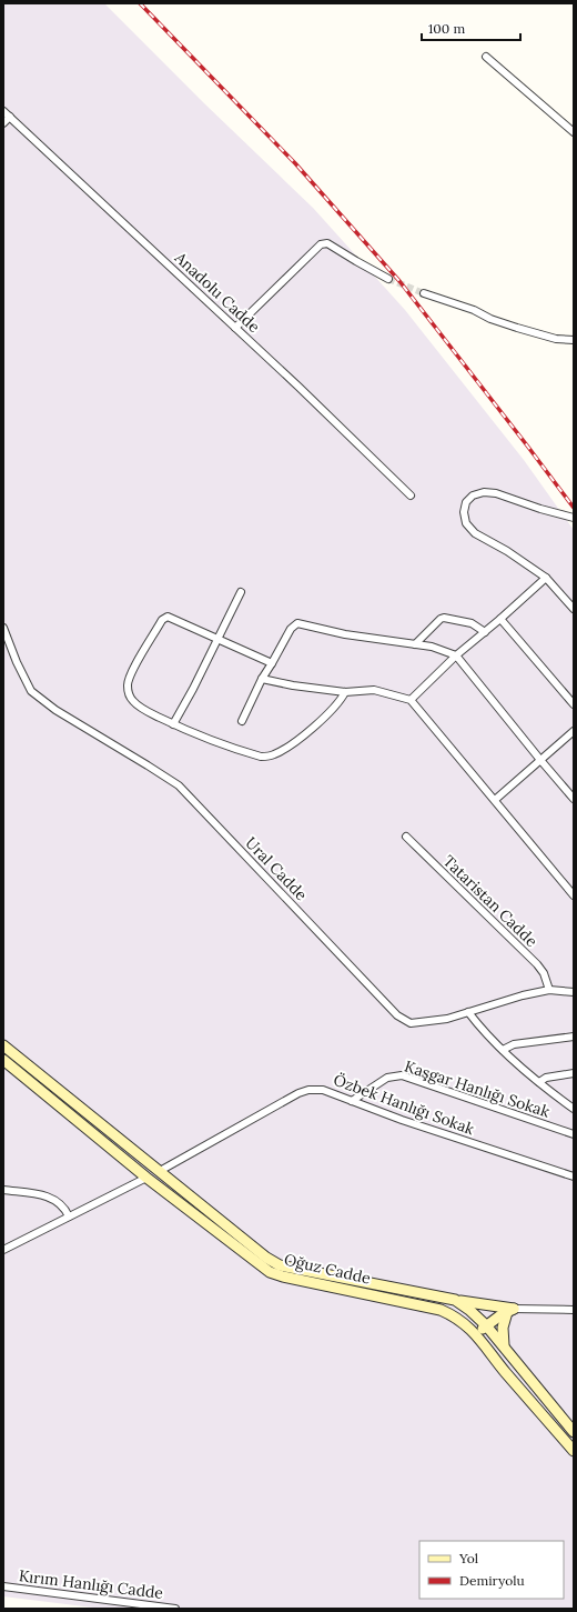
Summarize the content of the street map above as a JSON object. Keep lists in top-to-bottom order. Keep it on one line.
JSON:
{"streets":{"street":["Anadolu Cadde","Ural Cadde","Tataristan Cadde","Kaşgar Hanlığı Sokak","Özbek Hanlığı Sokak","Oğuz Cadde","Kırım Hanlığı Cadde"]},"crossings":[["Ural Cadde","Tataristan Cadde"],["Kaşgar Hanlığı Sokak","Özbek Hanlığı Sokak"],["Özbek Hanlığı Sokak","Oğuz Cadde"]],"legend":["Yol","Demiryolu"],"scale_bar":"100 m"}
